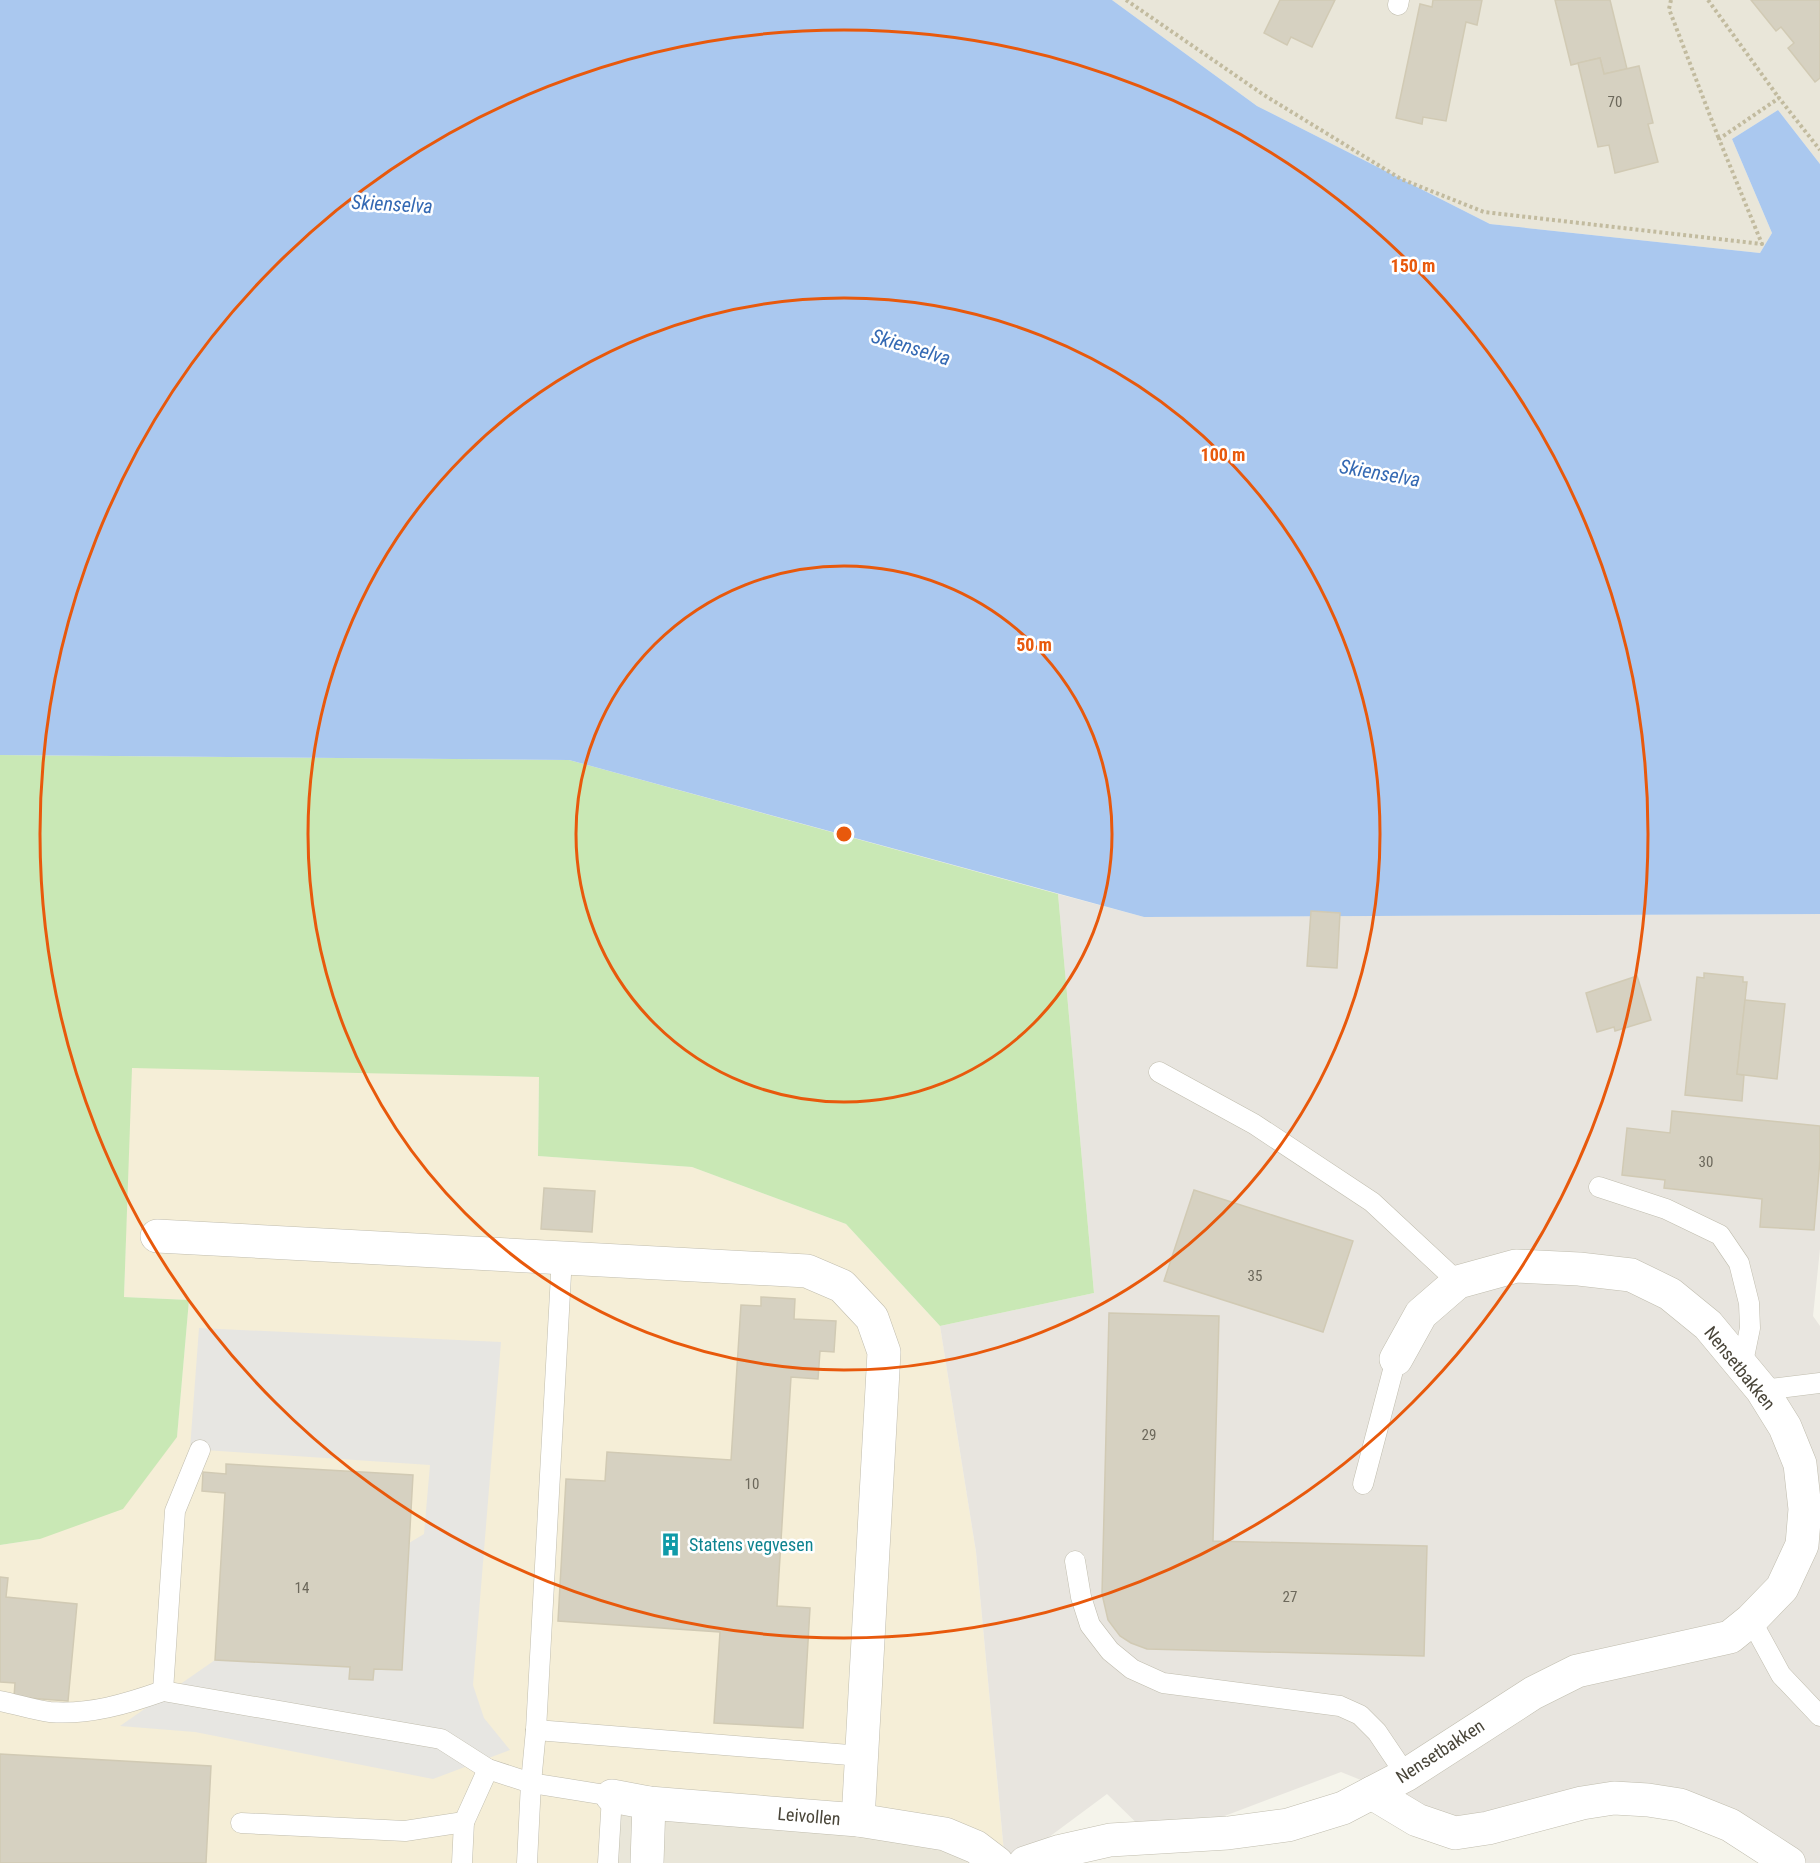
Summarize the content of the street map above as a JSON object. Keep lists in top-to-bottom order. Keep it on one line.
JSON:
{"streets":{"street":["Nensetbakken","Leivollen"]},"water":["Skienselva"],"places":{"building":["Statens vegvesen"]},"house_numbers":["70","30","35","29","10","14","27"],"rings":["150 m","100 m","50 m"]}
